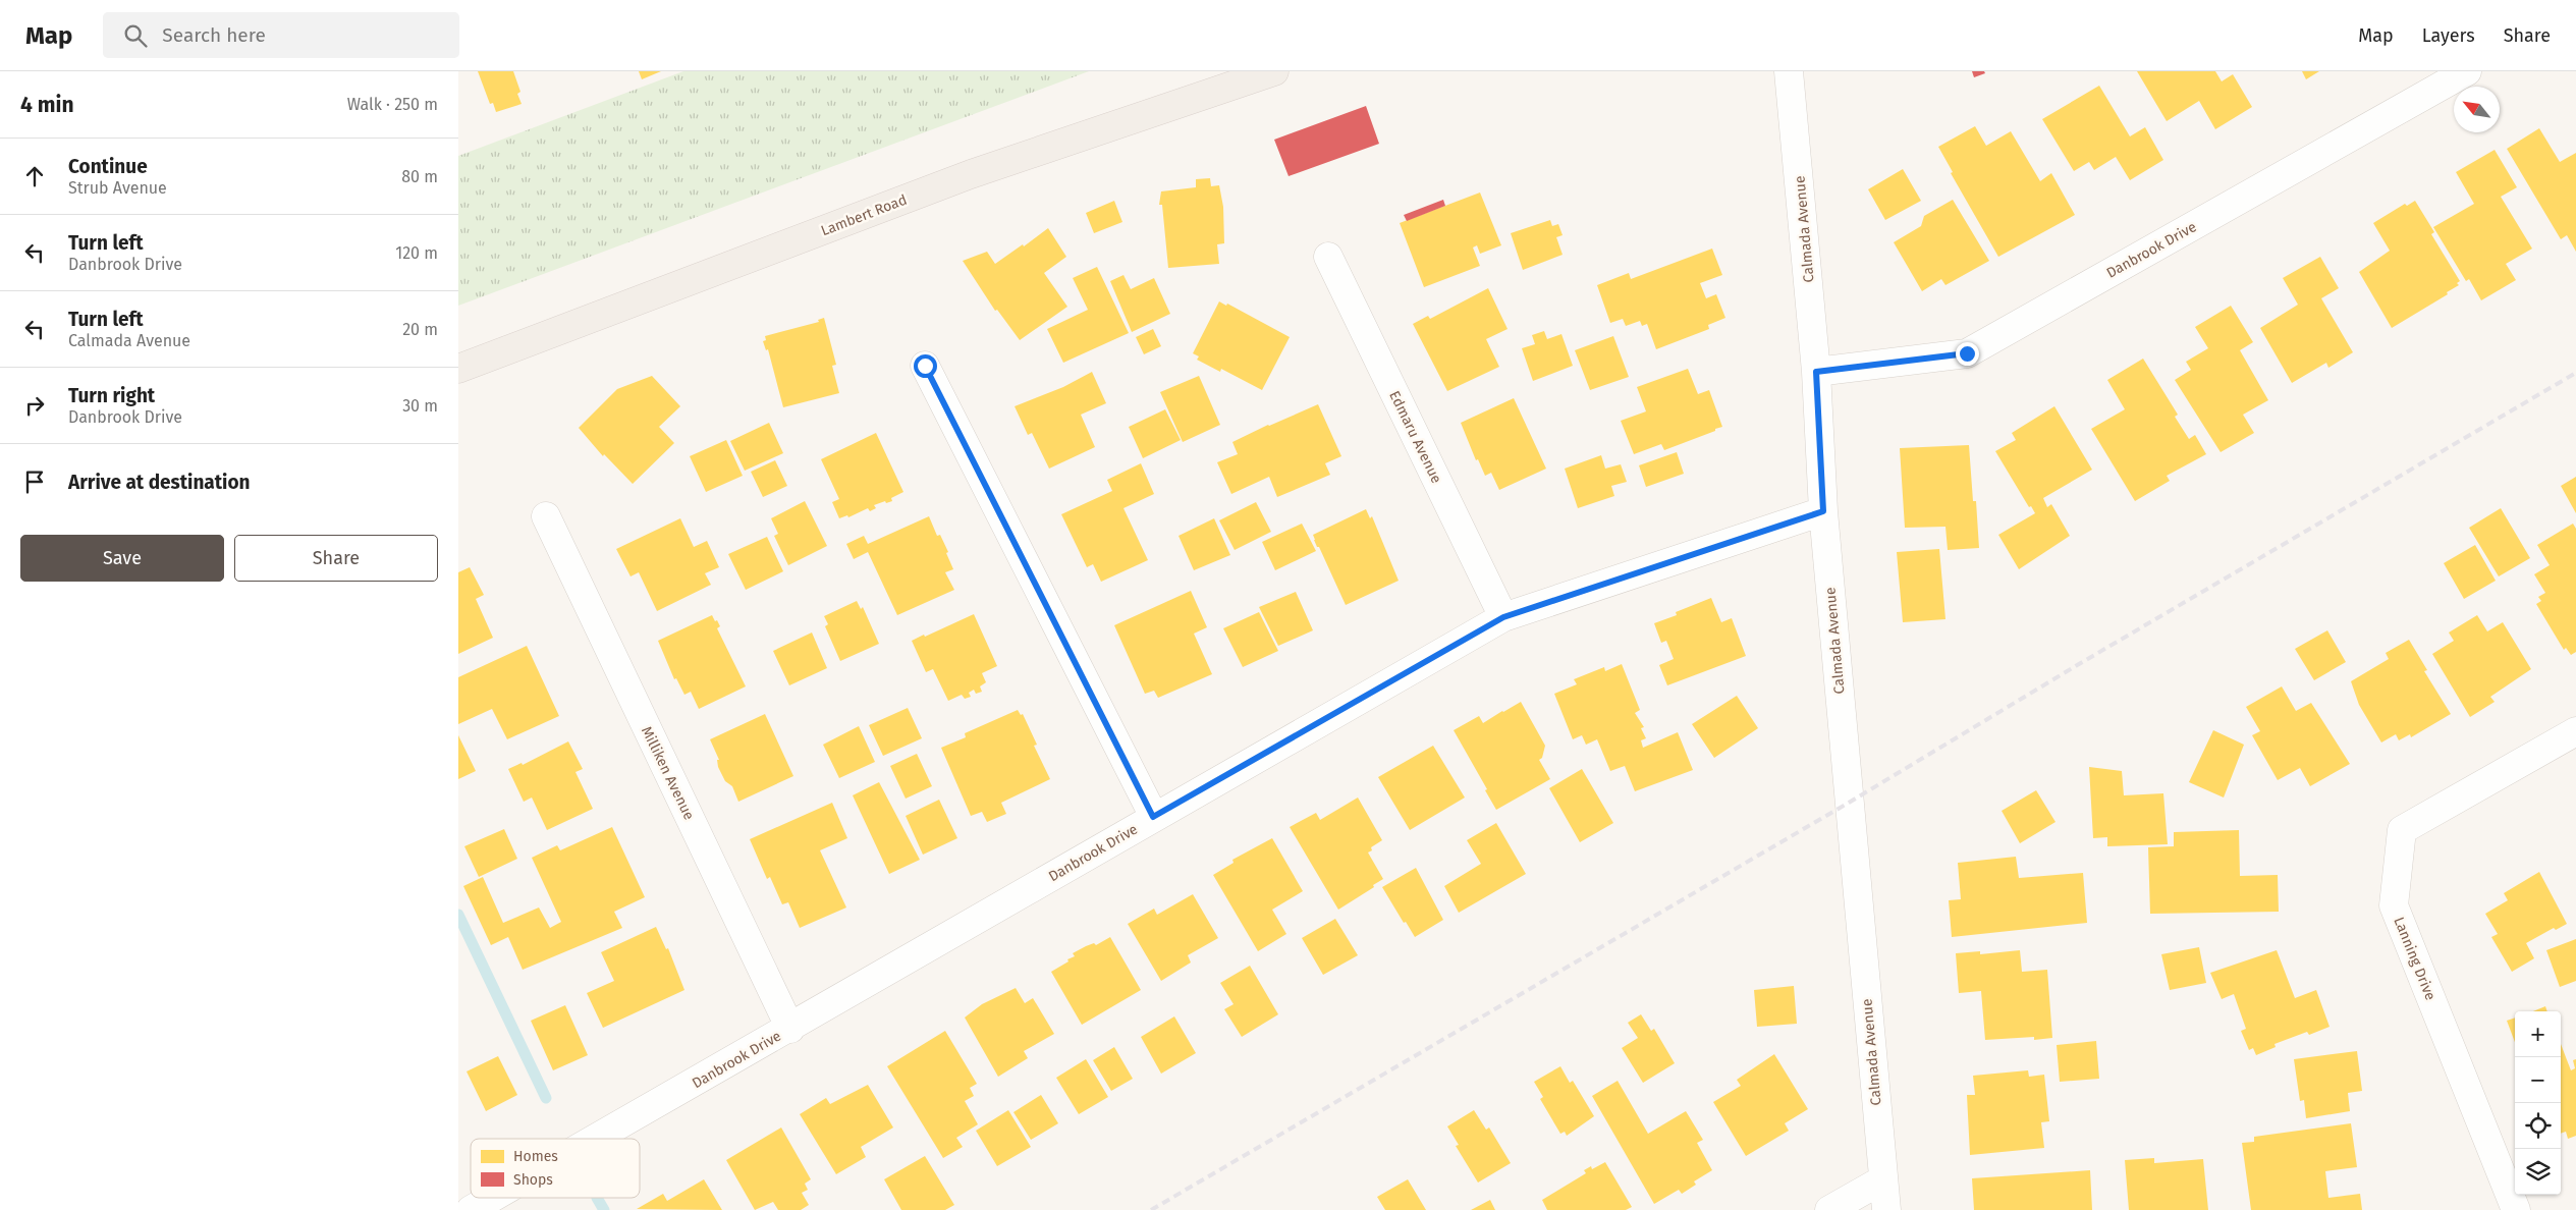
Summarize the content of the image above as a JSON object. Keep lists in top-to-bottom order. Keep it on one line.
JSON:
{"streets":{"main road":["Lambert Road"],"street":["Calmada Avenue","Danbrook Drive","Edmaru Avenue","Milliken Avenue","Lanning Drive"]},"crossings":[["Calmada Avenue","Danbrook Drive"],["Danbrook Drive","Edmaru Avenue"],["Danbrook Drive","Milliken Avenue"]],"legend":["Homes","Shops"],"north":"top left","page":{"header":"Map","search":"Search here","nav":["Map","Layers","Share"],"heading":["4 min","Walk · 250 m"],"list":[["Continue","Strub Avenue","80 m"],["Turn left","Danbrook Drive","120 m"],["Turn left","Calmada Avenue","20 m"],["Turn right","Danbrook Drive","30 m"],"Arrive at destination"],"buttons":["Save","Share"],"map_buttons":["+","−"]}}
